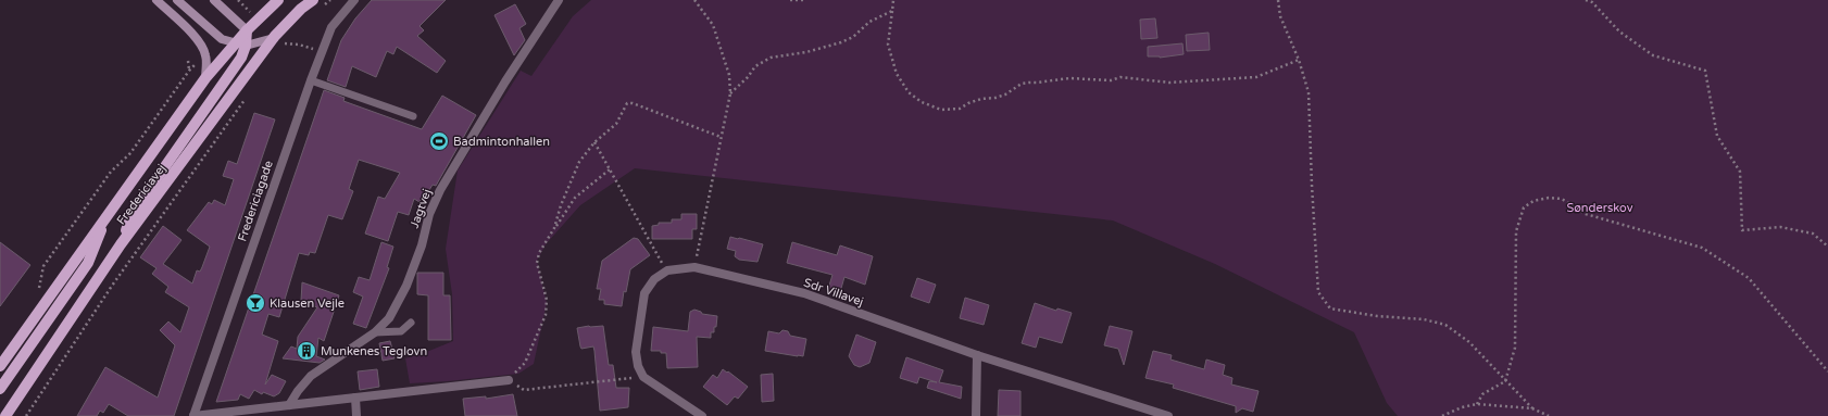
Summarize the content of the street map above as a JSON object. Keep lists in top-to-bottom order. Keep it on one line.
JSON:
{"streets":{"main road":["Fredericiavej"],"street":["Fredericiagade","Jagtvej","Sdr Villavej"]},"parks":["Sønderskov"],"places":{"sports":["Badmintonhallen"],"bar":["Klausen Vejle"],"building":["Munkenes Teglovn"]}}
